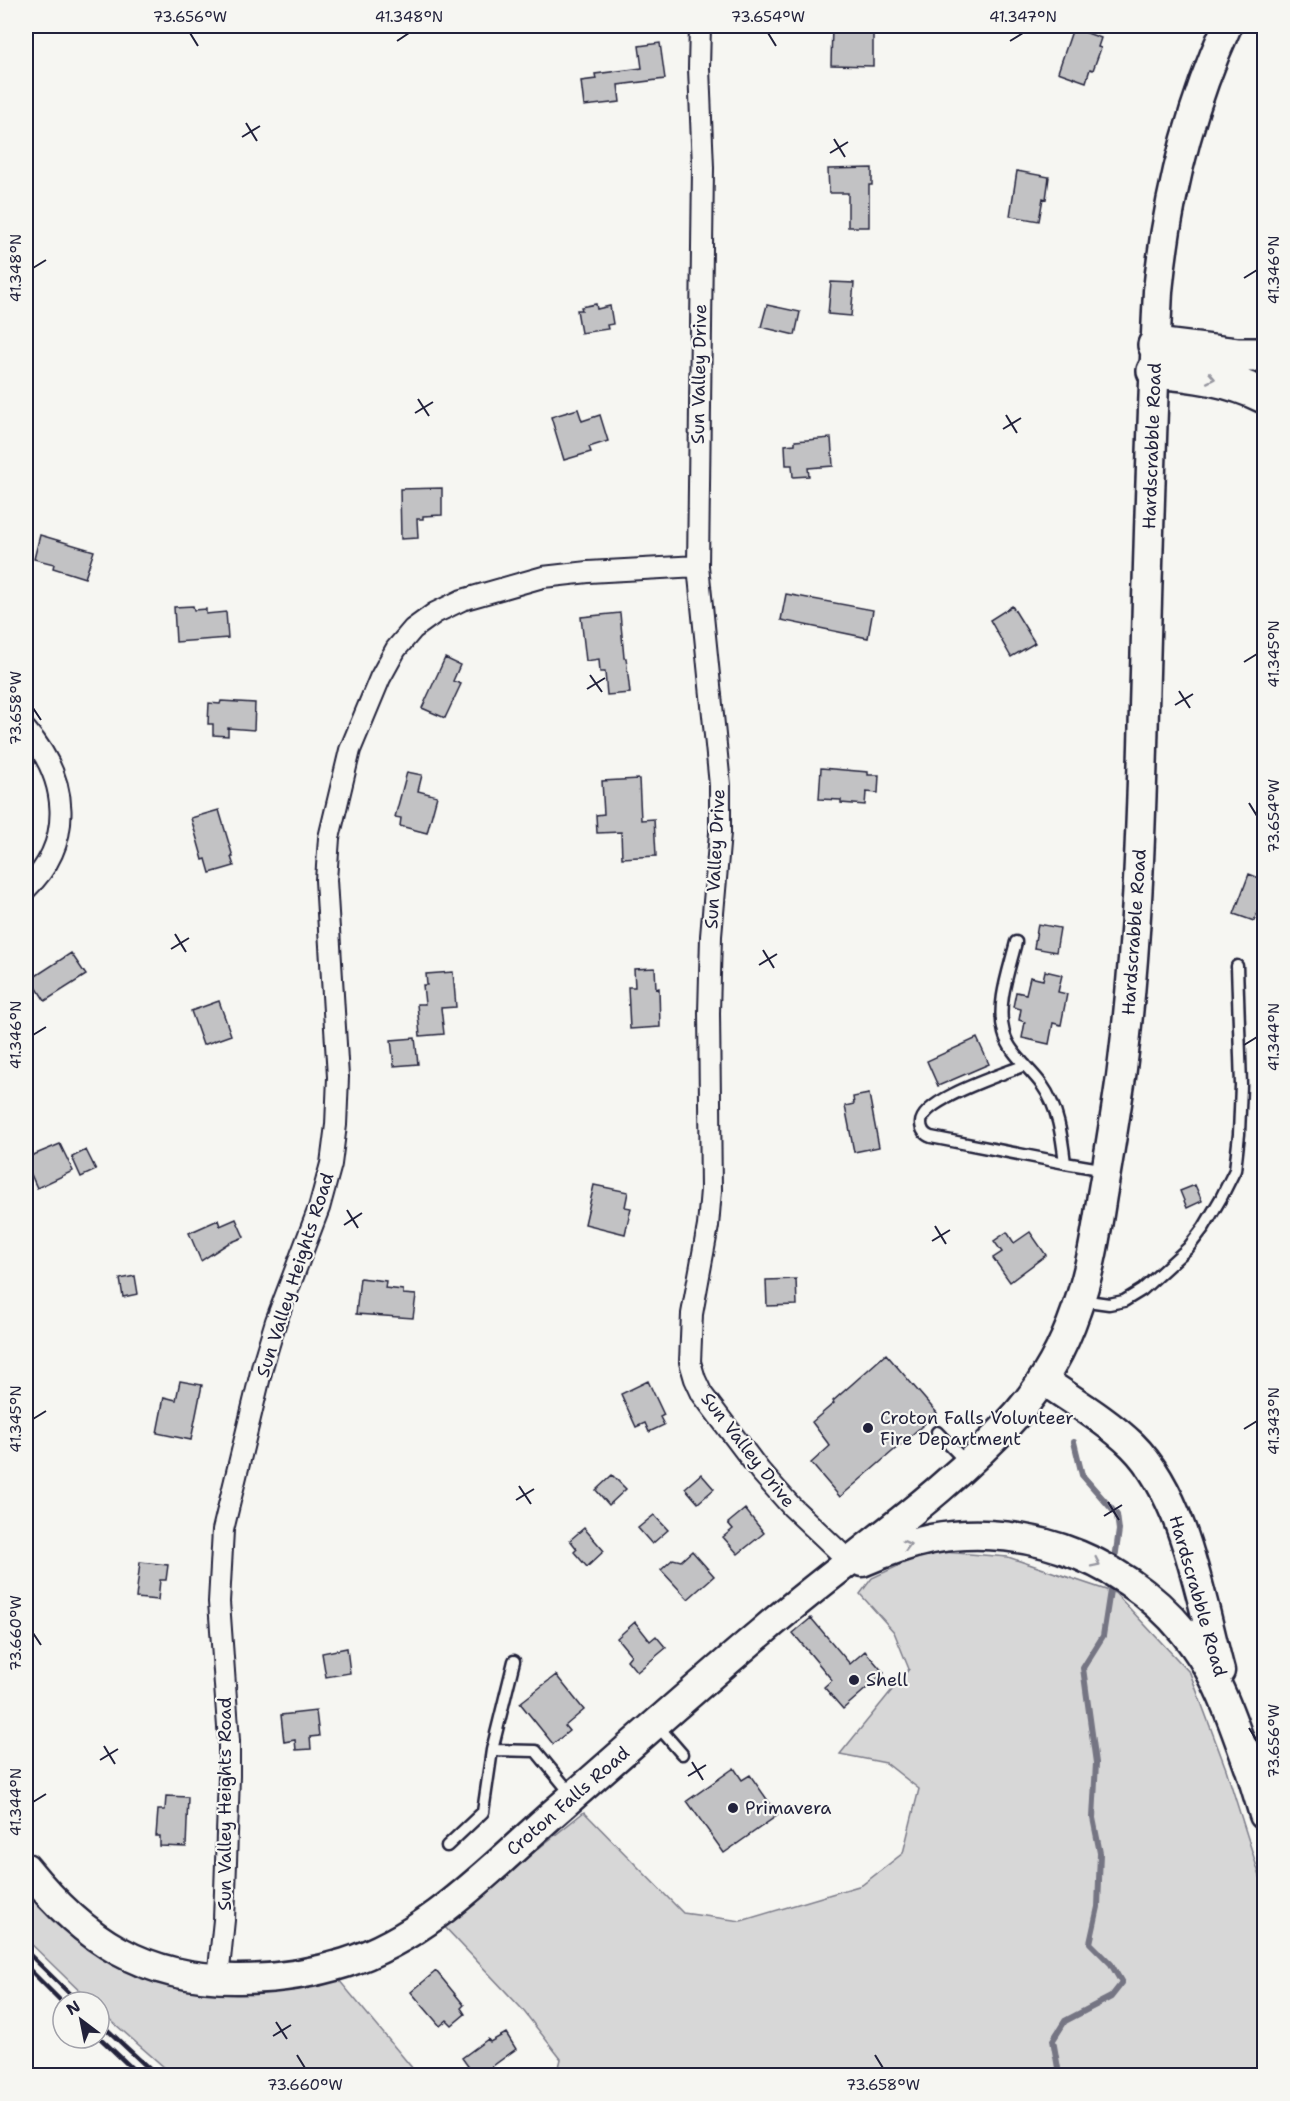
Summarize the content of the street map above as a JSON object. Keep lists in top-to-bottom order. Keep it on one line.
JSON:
{"streets":{"main road":["Hardscrabble Road","Croton Falls Road"],"street":["Sun Valley Drive","Sun Valley Heights Road"]},"crossings":[["Sun Valley Drive","Sun Valley Heights Road"],["Sun Valley Drive","Croton Falls Road"],["Hardscrabble Road","Croton Falls Road"],["Sun Valley Heights Road","Croton Falls Road"]],"places":["Croton Falls Volunteer Fire Department","Shell","Primavera"],"north":"top left","coordinates":["73.656°W","41.348°N","73.654°W","41.347°N","41.346°N","41.345°N","73.658°W","41.344°N","41.343°N","73.660°W"]}
